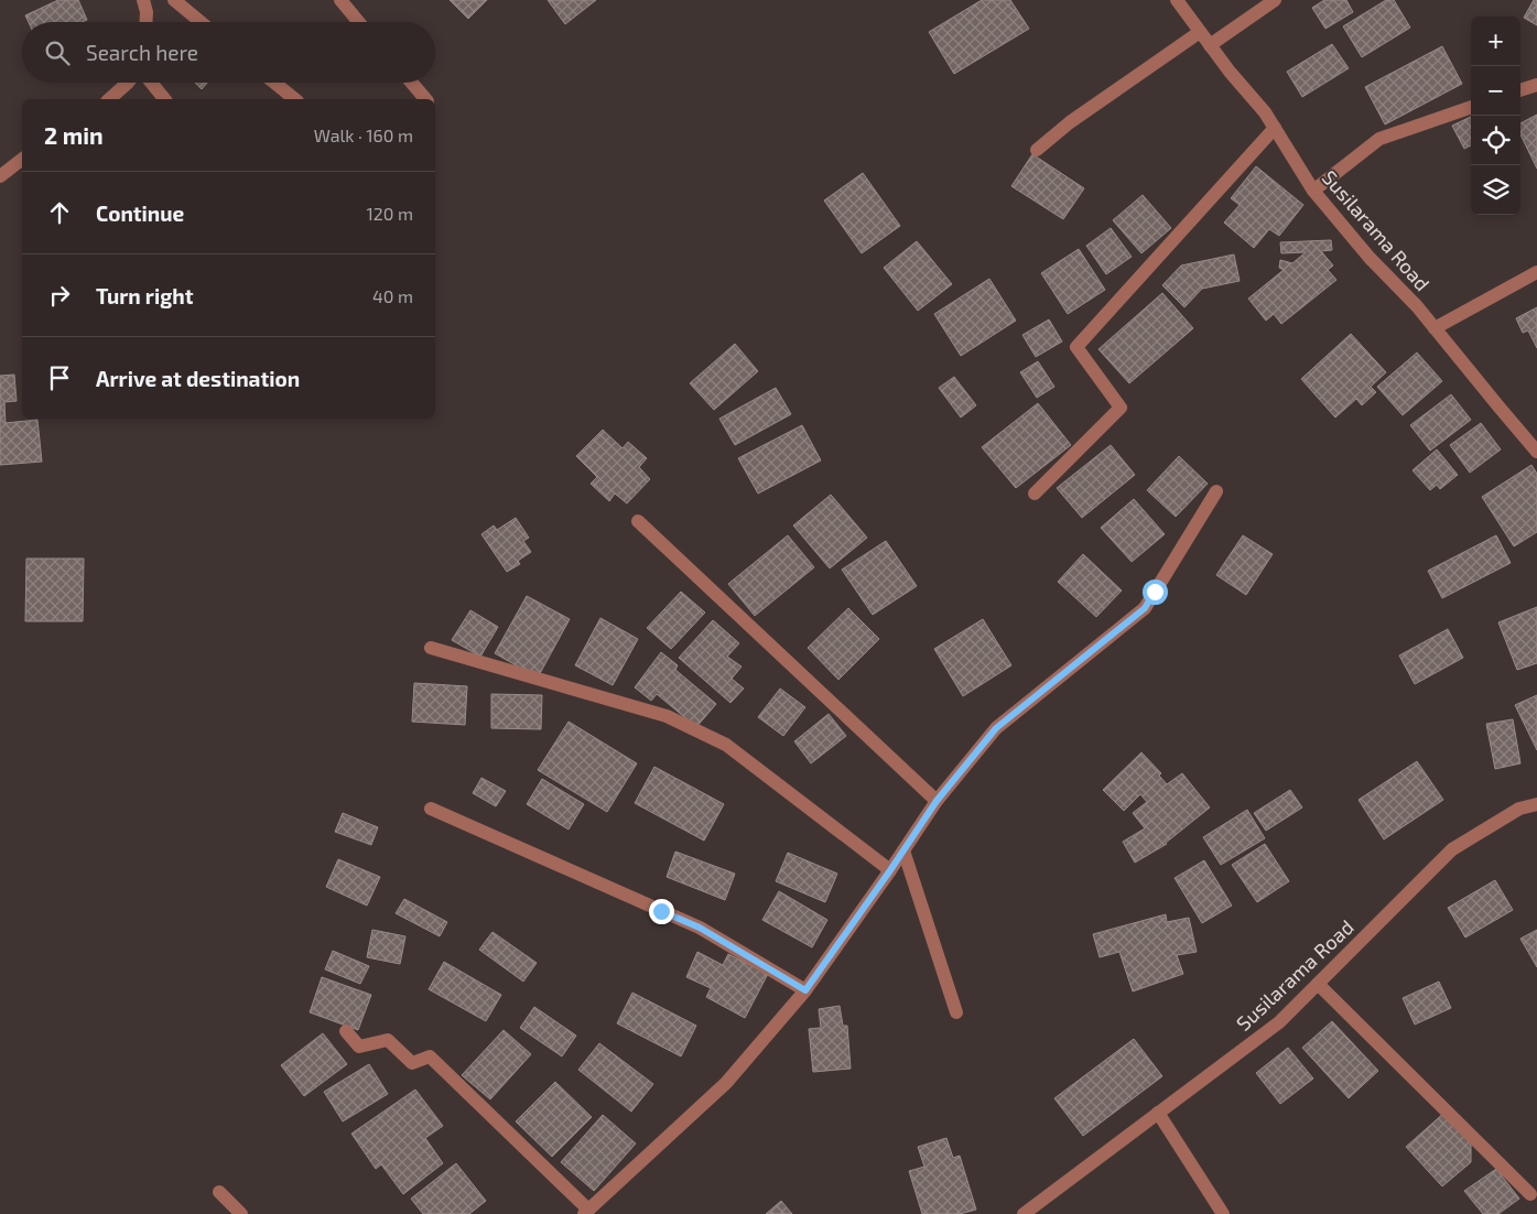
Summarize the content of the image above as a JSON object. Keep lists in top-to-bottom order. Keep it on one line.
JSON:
{"streets":{"street":["Susilarama Road"]},"page":{"map_buttons":["+","−"],"search":"Search here","heading":["2 min","Walk · 160 m"],"list":[["Continue","120 m"],["Turn right","40 m"],"Arrive at destination"]}}
